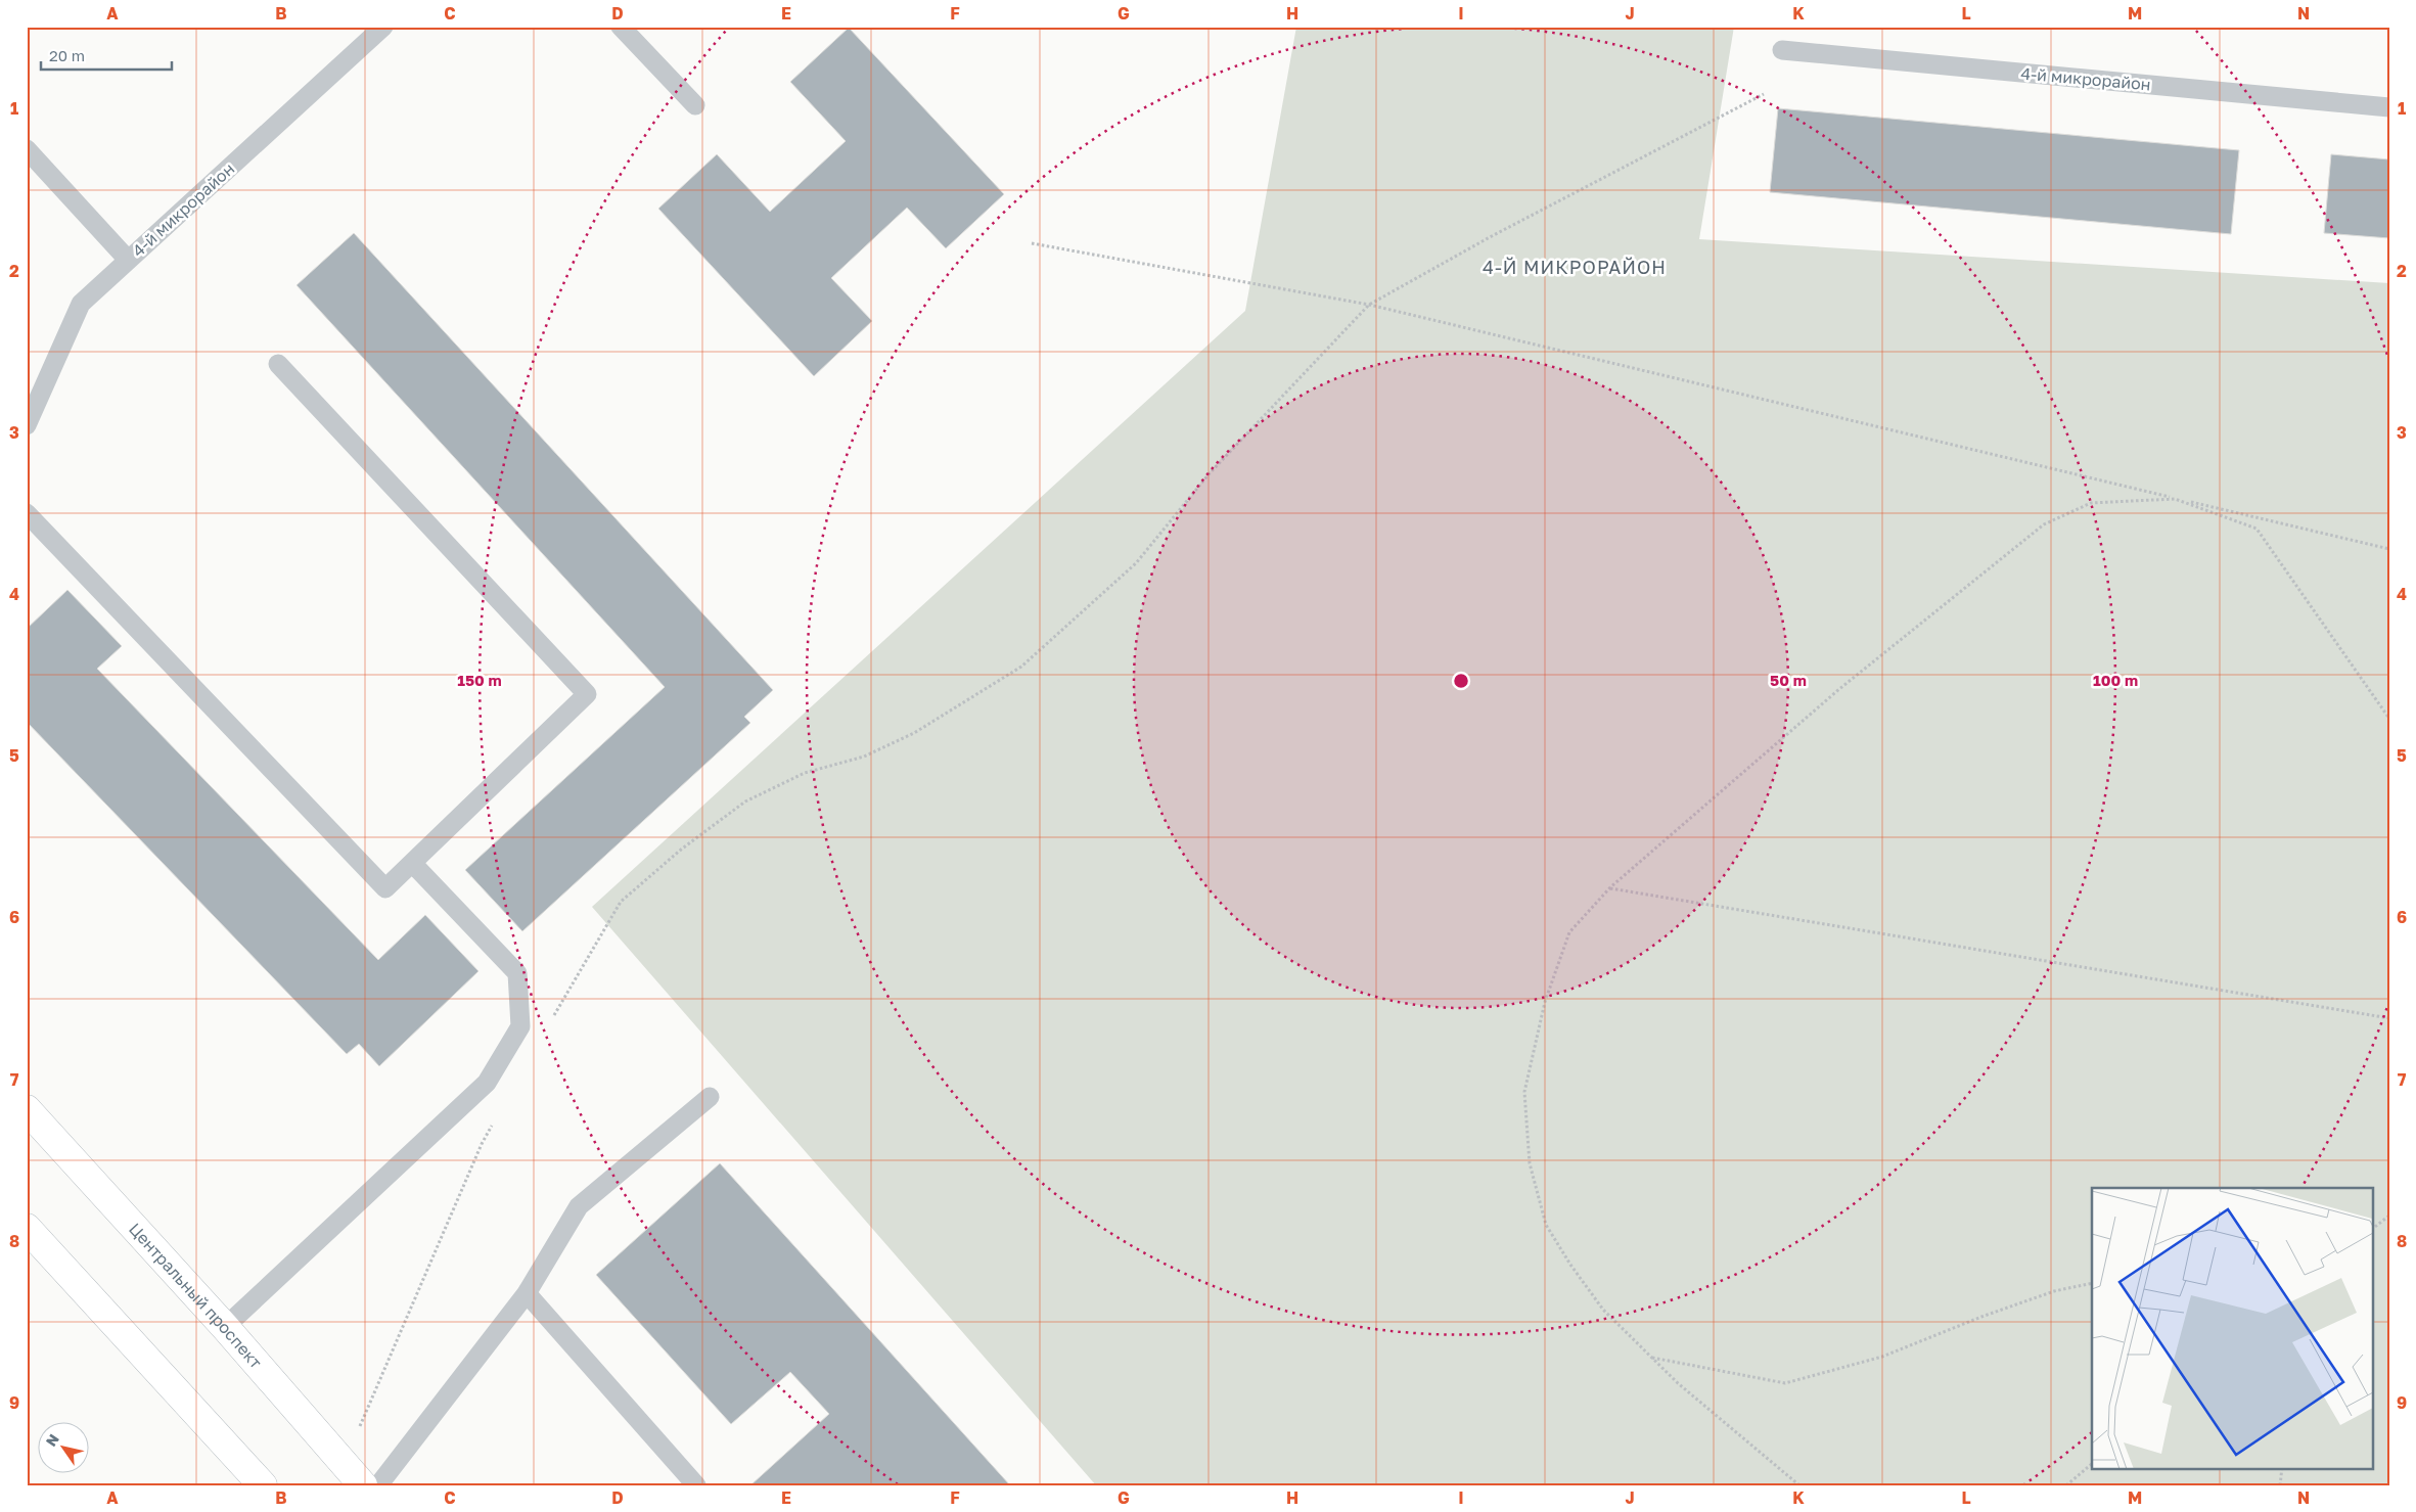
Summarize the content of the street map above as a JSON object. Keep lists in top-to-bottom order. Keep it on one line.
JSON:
{"streets":{"main road":["Центральный проспект"],"lane":["4-й микрорайон"]},"districts":["4-Й МИКРОРАЙОН"],"scale_bar":"20 m","north":"top left","grid":{"columns":["A","B","C","D","E","F","G","H","I","J","K","L","M","N"],"rows":["1","2","3","4","5","6","7","8","9"]},"rings":["50 m","100 m","150 m"]}
